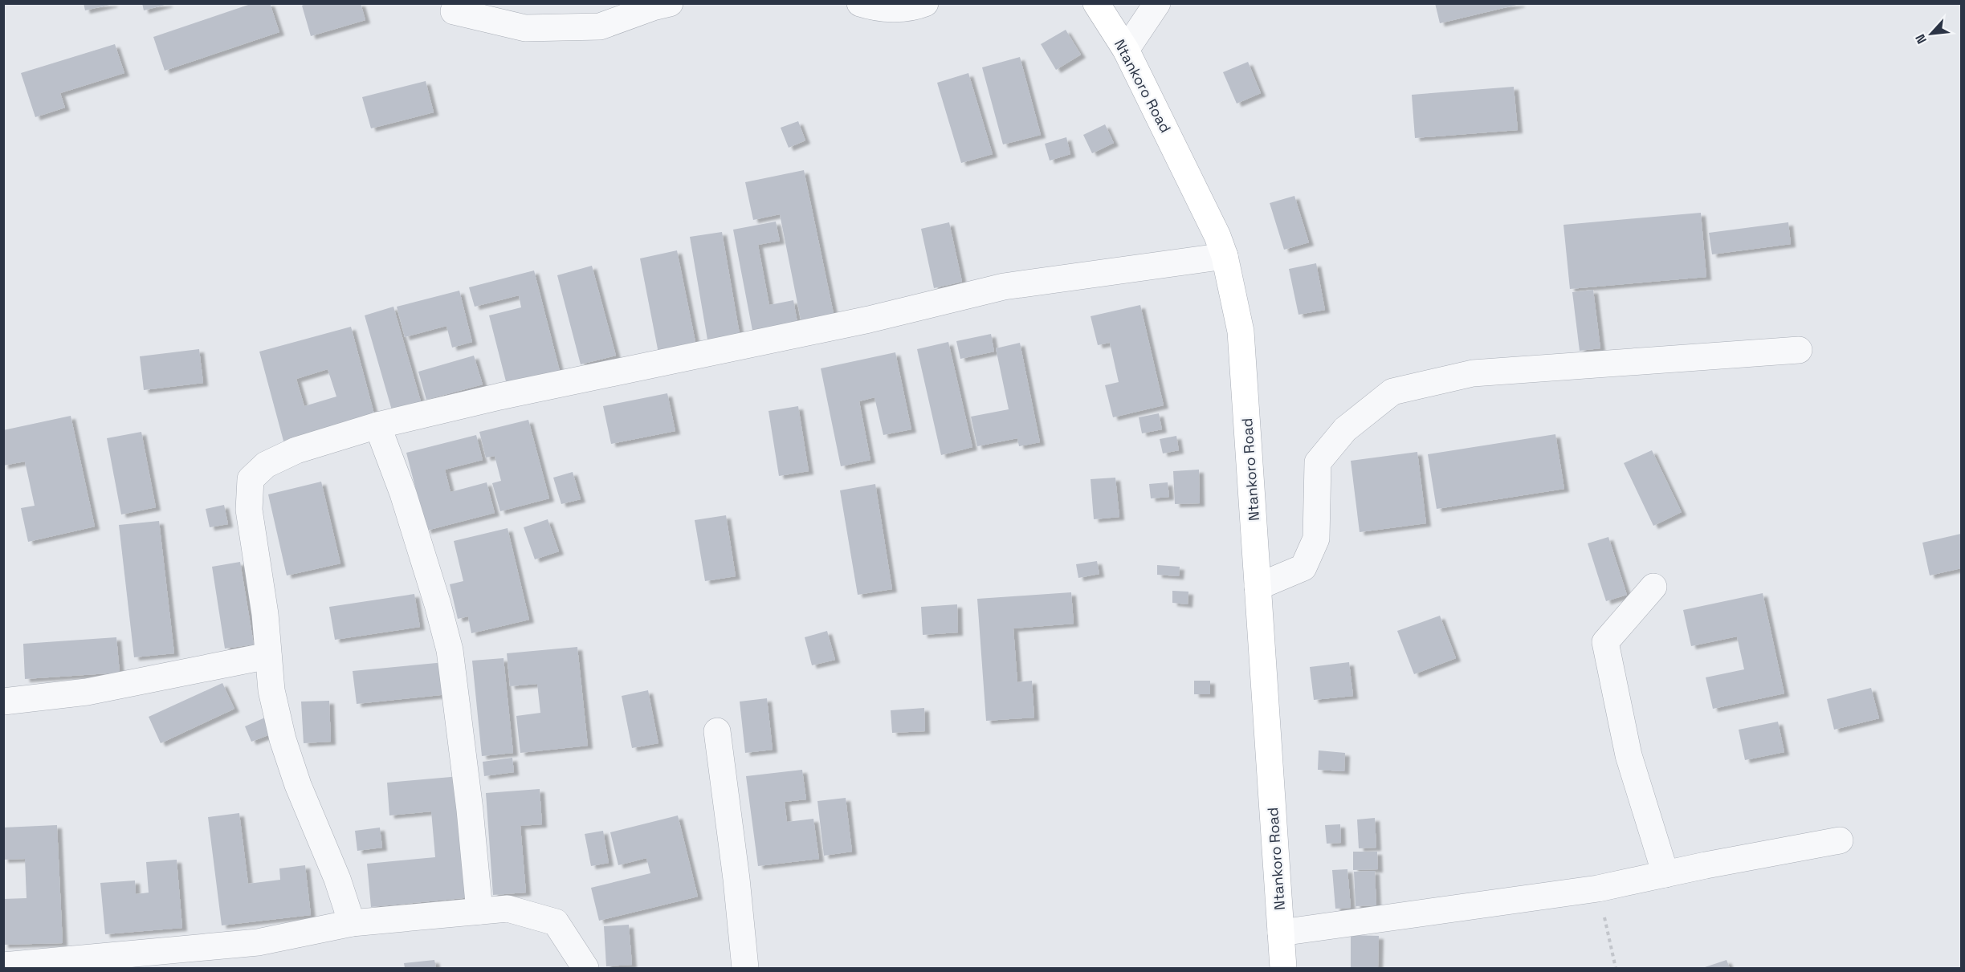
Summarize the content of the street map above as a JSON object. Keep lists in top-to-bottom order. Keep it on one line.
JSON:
{"streets":{"main road":["Ntankoro Road"]},"north":"bottom left"}
